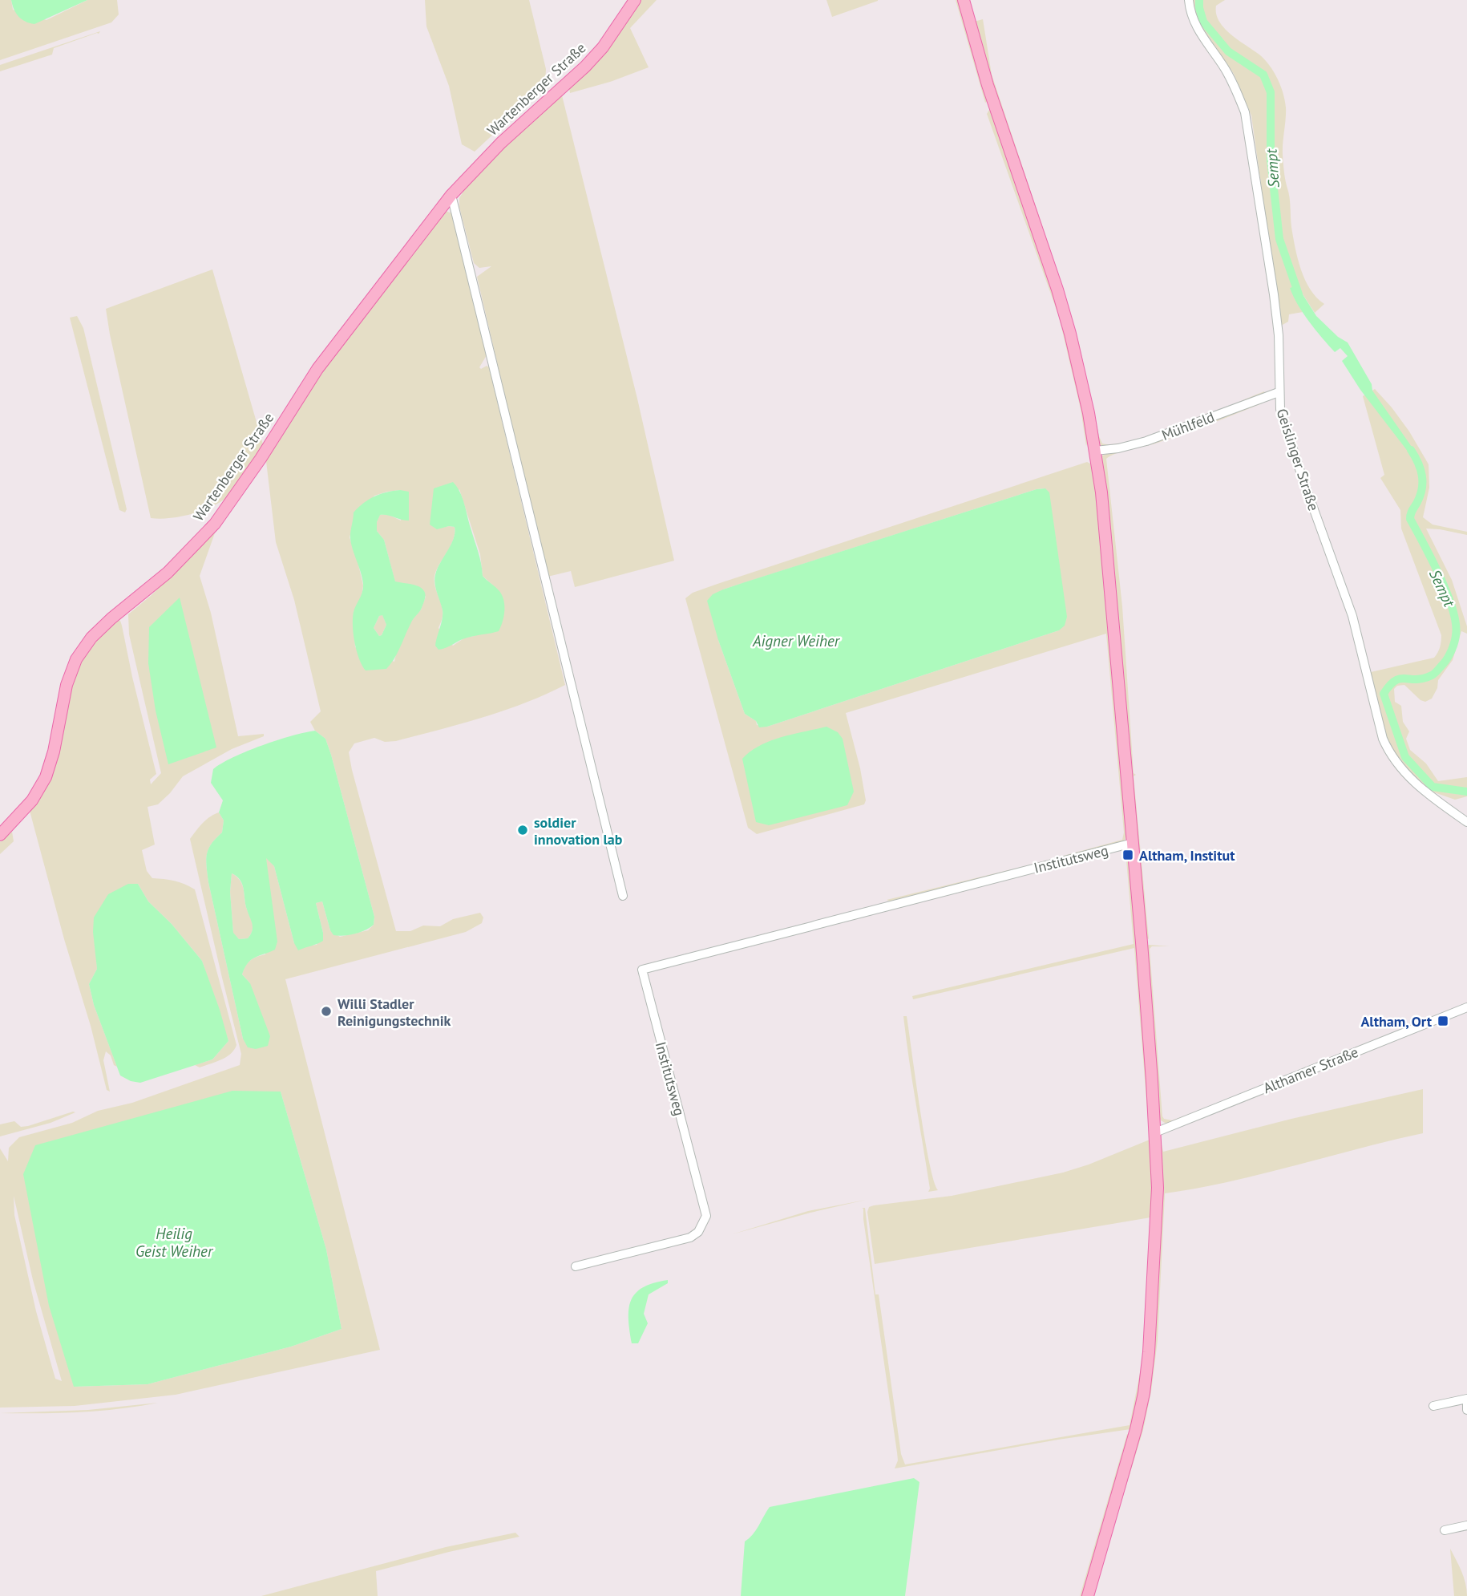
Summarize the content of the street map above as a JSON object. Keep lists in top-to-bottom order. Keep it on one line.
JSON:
{"streets":{"main road":["Wartenberger Straße"],"street":["Mühlfeld","Geislinger Straße","Institutsweg","Althamer Straße"]},"crossings":[["Mühlfeld","Geislinger Straße"]],"water":["Sempt","Aigner Weiher","Heilig Geist Weiher"],"places":{"other":["soldier innovation lab","Willi Stadler Reinigungstechnik"],"transit":["Altham, Institut","Altham, Ort"]}}
